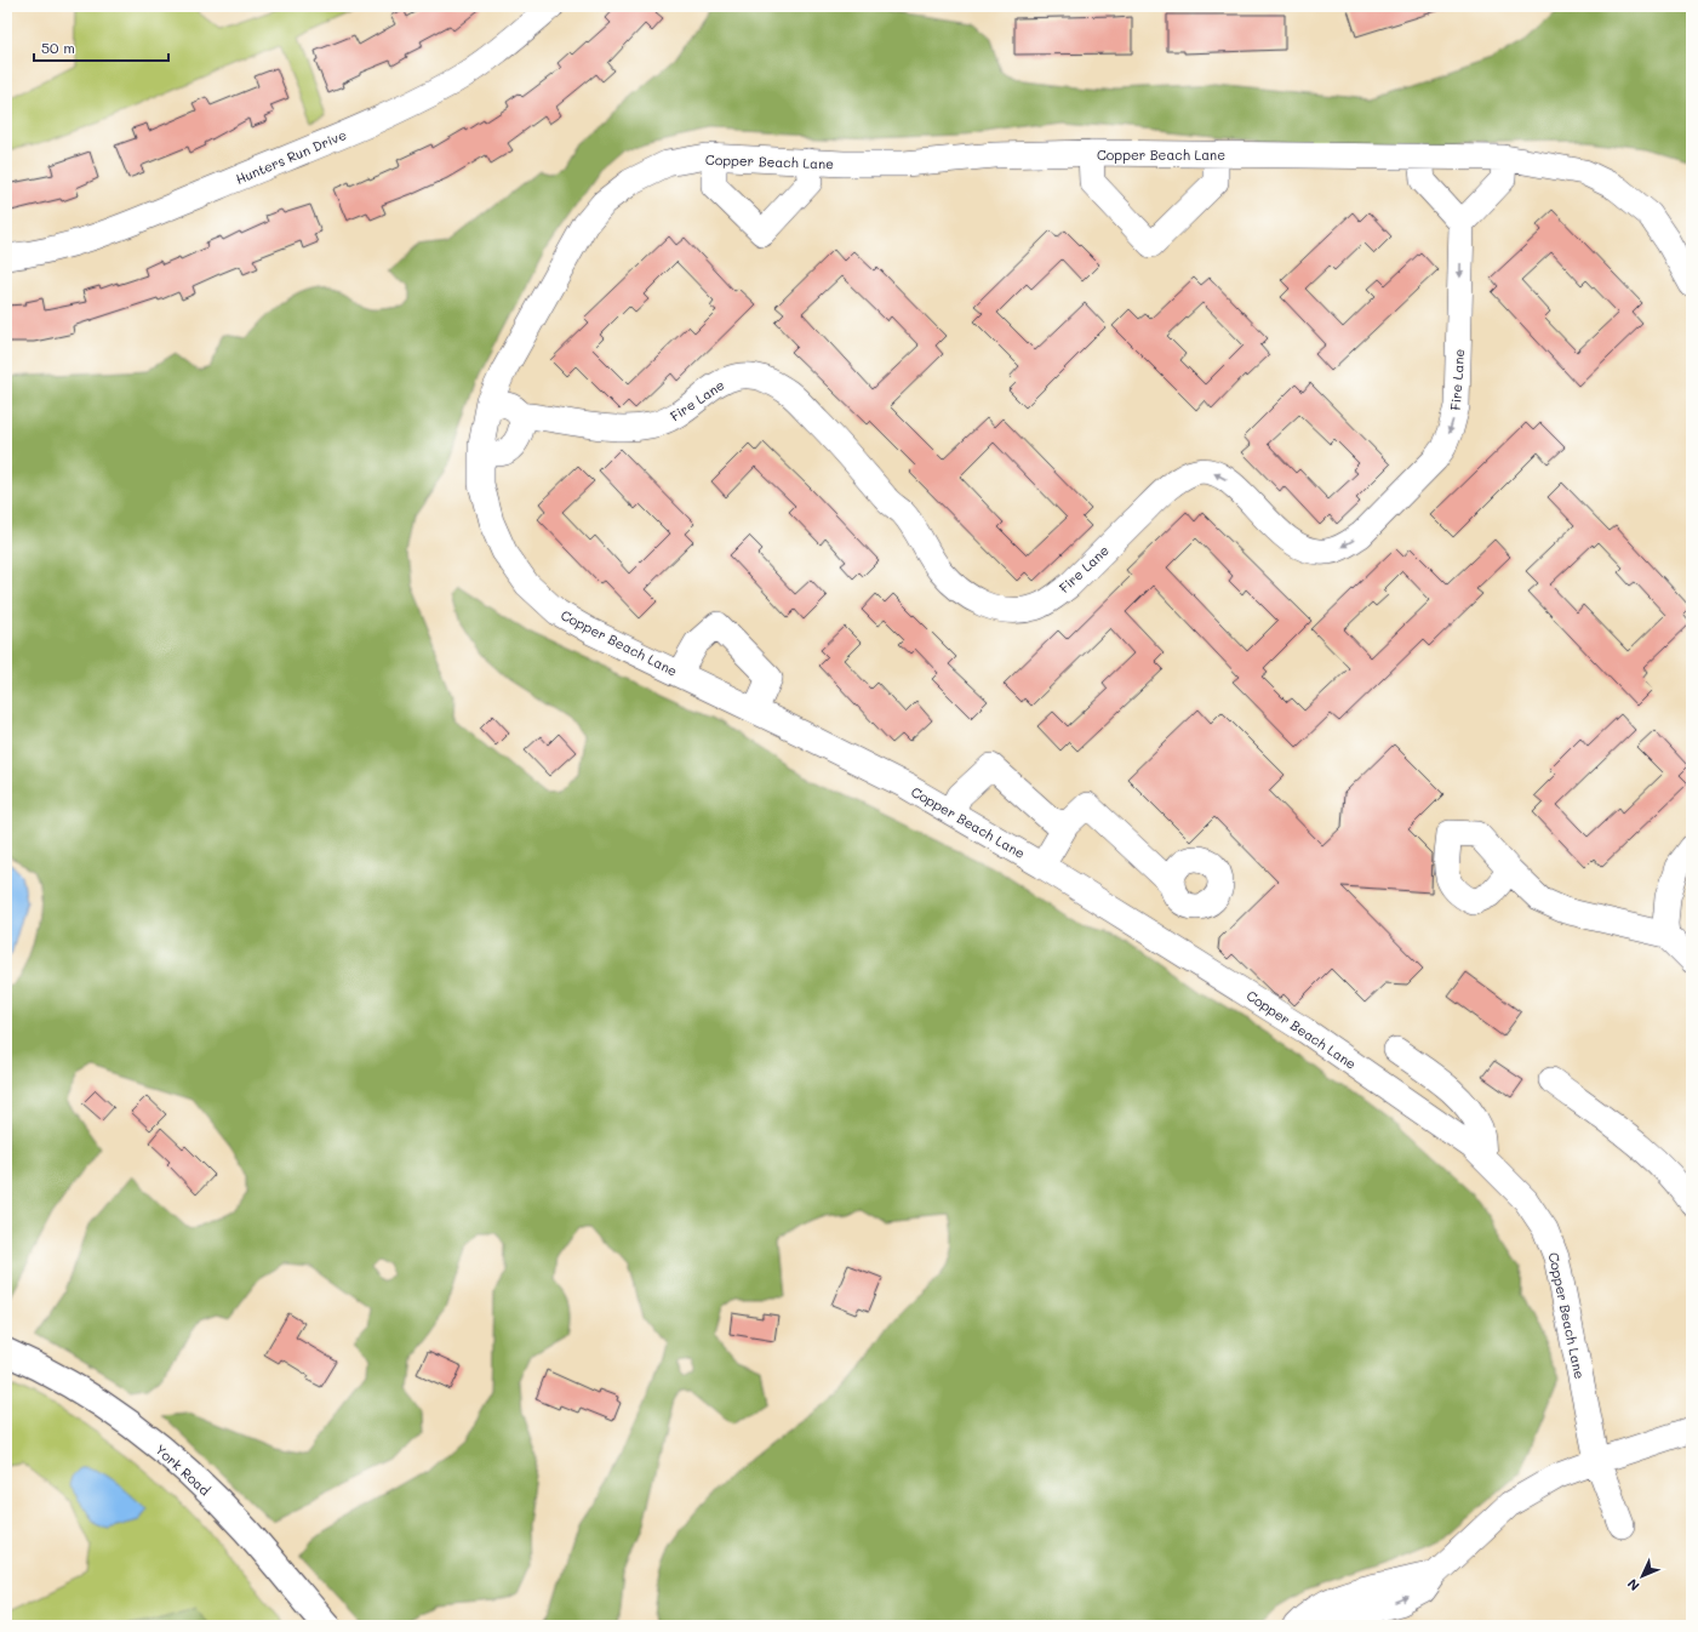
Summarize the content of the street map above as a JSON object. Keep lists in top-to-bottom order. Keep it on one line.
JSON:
{"streets":{"main road":["York Road"],"street":["Copper Beach Lane","Hunters Run Drive","Fire Lane"]},"scale_bar":"50 m","north":"bottom left"}
